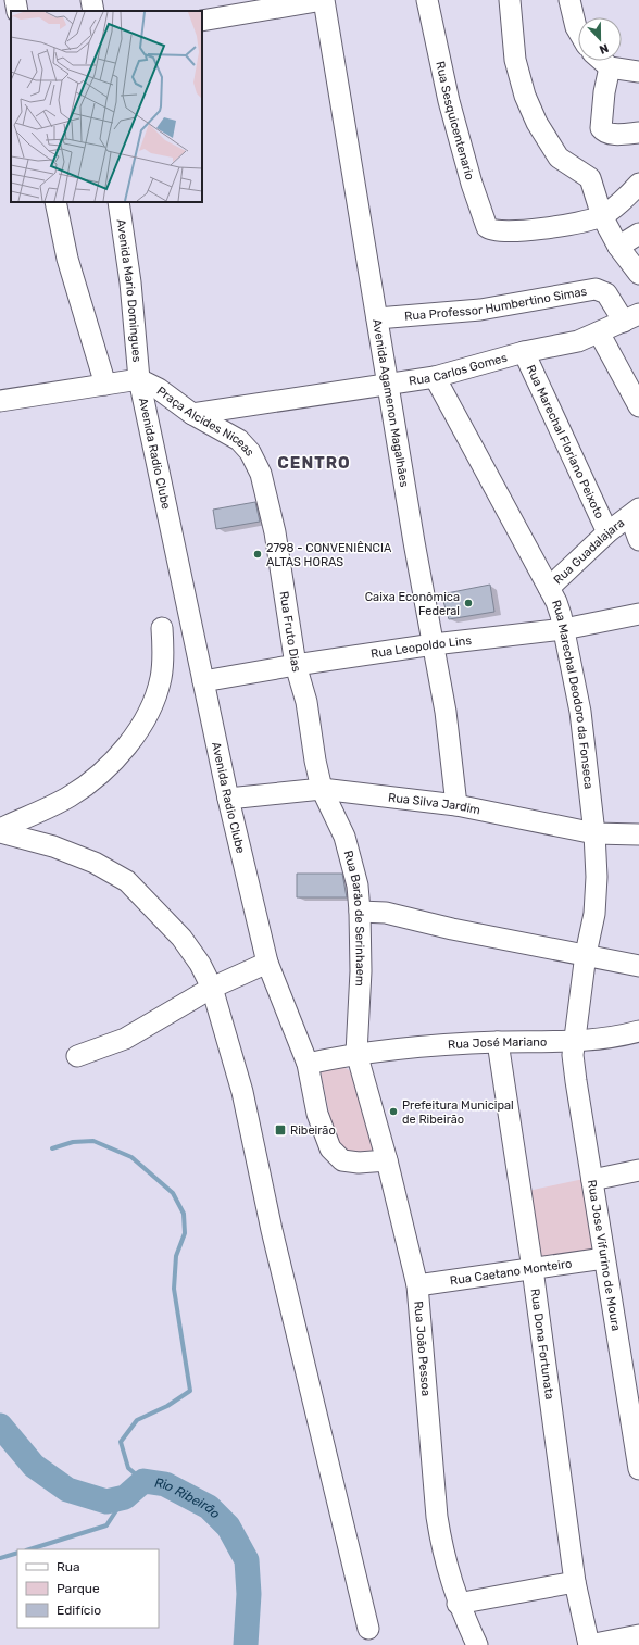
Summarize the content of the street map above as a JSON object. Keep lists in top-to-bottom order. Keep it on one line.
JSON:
{"streets":{"street":["Rua Sesquicentenario","Avenida Mario Domingues","Rua Professor Humbertino Simas","Rua Carlos Gomes","Avenida Agamenon Magalhães","Praça Alcides Niceas","Rua Marechal Floriano Peixoto","Avenida Radio Clube","Rua Guadalajara","Rua Fruto Dias","Rua Leopoldo Lins","Rua Marechal Deodoro da Fonseca","Rua Silva Jardim","Rua Barão de Serinhaem","Rua José Mariano","Rua Jose Vifurino de Moura","Rua Caetano Monteiro","Rua Dona Fortunata","Rua João Pessoa"]},"crossings":[["Avenida Mario Domingues","Praça Alcides Niceas"],["Avenida Mario Domingues","Avenida Radio Clube"],["Rua Professor Humbertino Simas","Rua Carlos Gomes"],["Rua Professor Humbertino Simas","Avenida Agamenon Magalhães"],["Rua Carlos Gomes","Avenida Agamenon Magalhães"],["Rua Carlos Gomes","Praça Alcides Niceas"],["Rua Carlos Gomes","Rua Marechal Floriano Peixoto"],["Rua Carlos Gomes","Rua Marechal Deodoro da Fonseca"],["Avenida Agamenon Magalhães","Rua Leopoldo Lins"],["Avenida Agamenon Magalhães","Rua Silva Jardim"],["Praça Alcides Niceas","Avenida Radio Clube"],["Praça Alcides Niceas","Rua Fruto Dias"],["Rua Marechal Floriano Peixoto","Rua Guadalajara"],["Avenida Radio Clube","Rua Leopoldo Lins"],["Avenida Radio Clube","Rua Silva Jardim"],["Avenida Radio Clube","Rua José Mariano"],["Avenida Radio Clube","Rua João Pessoa"],["Rua Guadalajara","Rua Marechal Deodoro da Fonseca"],["Rua Fruto Dias","Rua Leopoldo Lins"],["Rua Fruto Dias","Rua Silva Jardim"],["Rua Fruto Dias","Rua Barão de Serinhaem"],["Rua Leopoldo Lins","Rua Marechal Deodoro da Fonseca"],["Rua Marechal Deodoro da Fonseca","Rua Silva Jardim"],["Rua Marechal Deodoro da Fonseca","Rua José Mariano"],["Rua Marechal Deodoro da Fonseca","Rua Jose Vifurino de Moura"],["Rua Silva Jardim","Rua Barão de Serinhaem"],["Rua Barão de Serinhaem","Rua José Mariano"],["Rua Barão de Serinhaem","Rua João Pessoa"],["Rua José Mariano","Rua Jose Vifurino de Moura"],["Rua José Mariano","Rua Dona Fortunata"],["Rua José Mariano","Rua João Pessoa"],["Rua Jose Vifurino de Moura","Rua Caetano Monteiro"],["Rua Caetano Monteiro","Rua Dona Fortunata"],["Rua Caetano Monteiro","Rua João Pessoa"]],"districts":["CENTRO"],"water":["Rio Ribeirão"],"places":{"other":["2798 - CONVENIÊNCIA ALTAS HORAS","Caixa Econômica Federal","Prefeitura Municipal de Ribeirão"],"transit":["Ribeirão"]},"legend":["Rua","Parque","Edifício"],"north":"bottom"}
